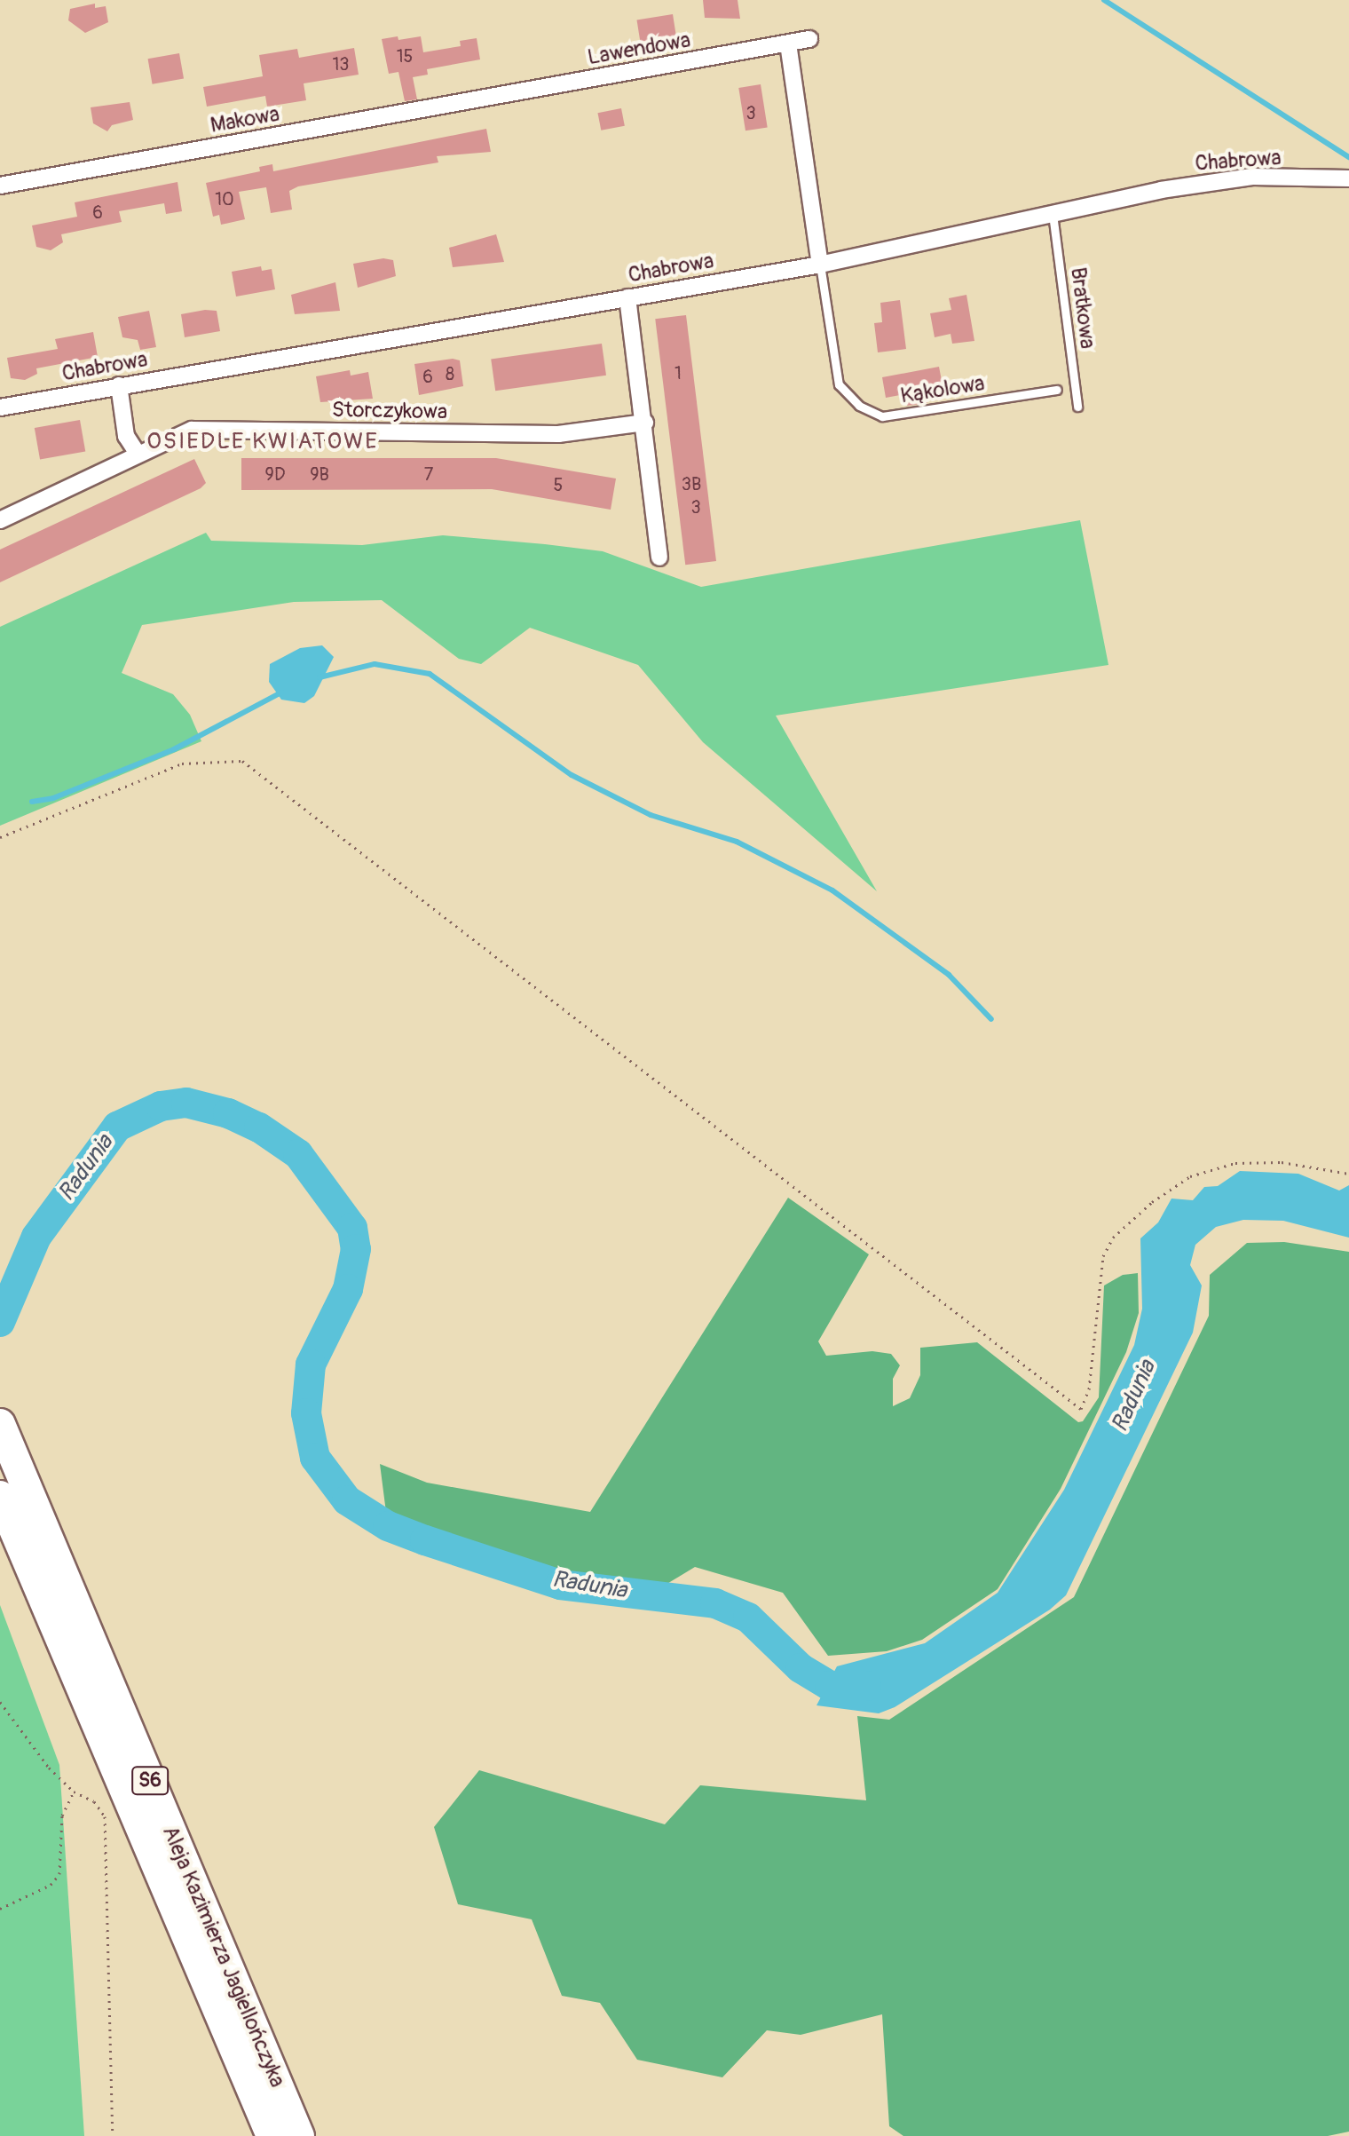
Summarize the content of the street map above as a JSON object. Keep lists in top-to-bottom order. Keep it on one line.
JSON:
{"streets":{"highway":["S6","Aleja Kazimierza Jagiellończyka"],"street":["Lawendowa","Makowa","Chabrowa","Storczykowa"],"lane":["Bratkowa","Kąkolowa"]},"crossings":[["Lawendowa","Makowa"],["Chabrowa","Bratkowa"],["Chabrowa","Kąkolowa"]],"districts":["OSIEDLE KWIATOWE"],"water":["Radunia"],"house_numbers":["15","13","3","10","6","1","8","6","9D","9B","7","3B","5","3"]}
